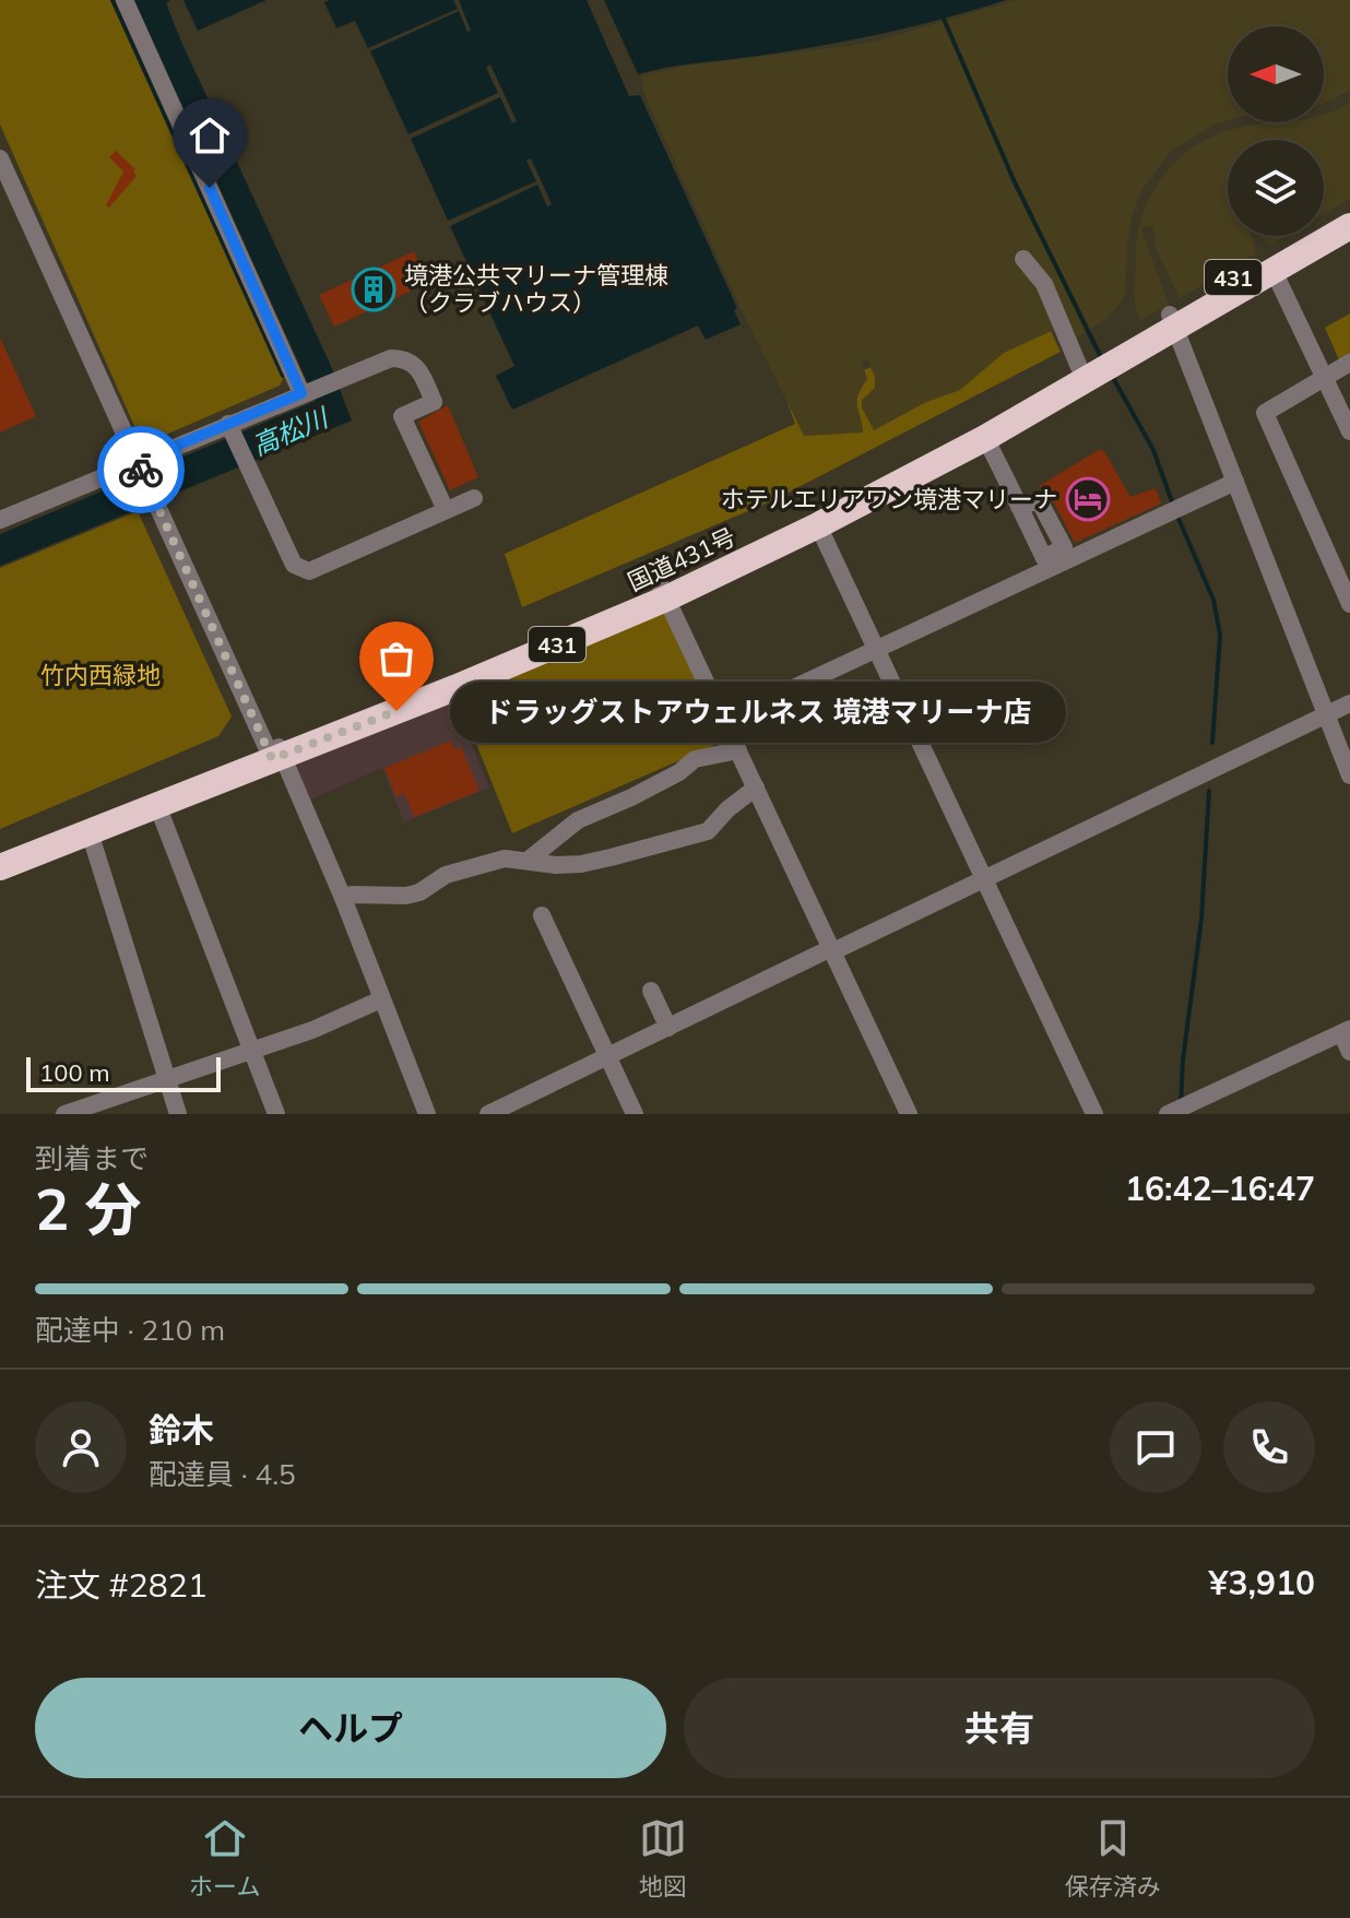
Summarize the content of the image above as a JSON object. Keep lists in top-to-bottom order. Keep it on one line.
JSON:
{"streets":{"highway":["431","国道431号"]},"water":["高松川"],"parks":["竹内西緑地"],"places":{"building":["境港公共マリーナ管理棟 （クラブハウス）"],"hotel":["ホテルエリアワン境港マリーナ"],"other":["ドラッグストアウェルネス 境港マリーナ店"]},"scale_bar":"100 m","north":"left","page":{"bubble":"ドラッグストアウェルネス 境港マリーナ店","scale":"100 m","heading":["2 分","到着まで","16:42–16:47"],"panel":["鈴木","配達員 · 4.5","注文 #2821","¥3,910"],"bar":"配達中 · 210 m","buttons":["ヘルプ","共有"],"tabs":["ホーム","地図","保存済み"]}}
